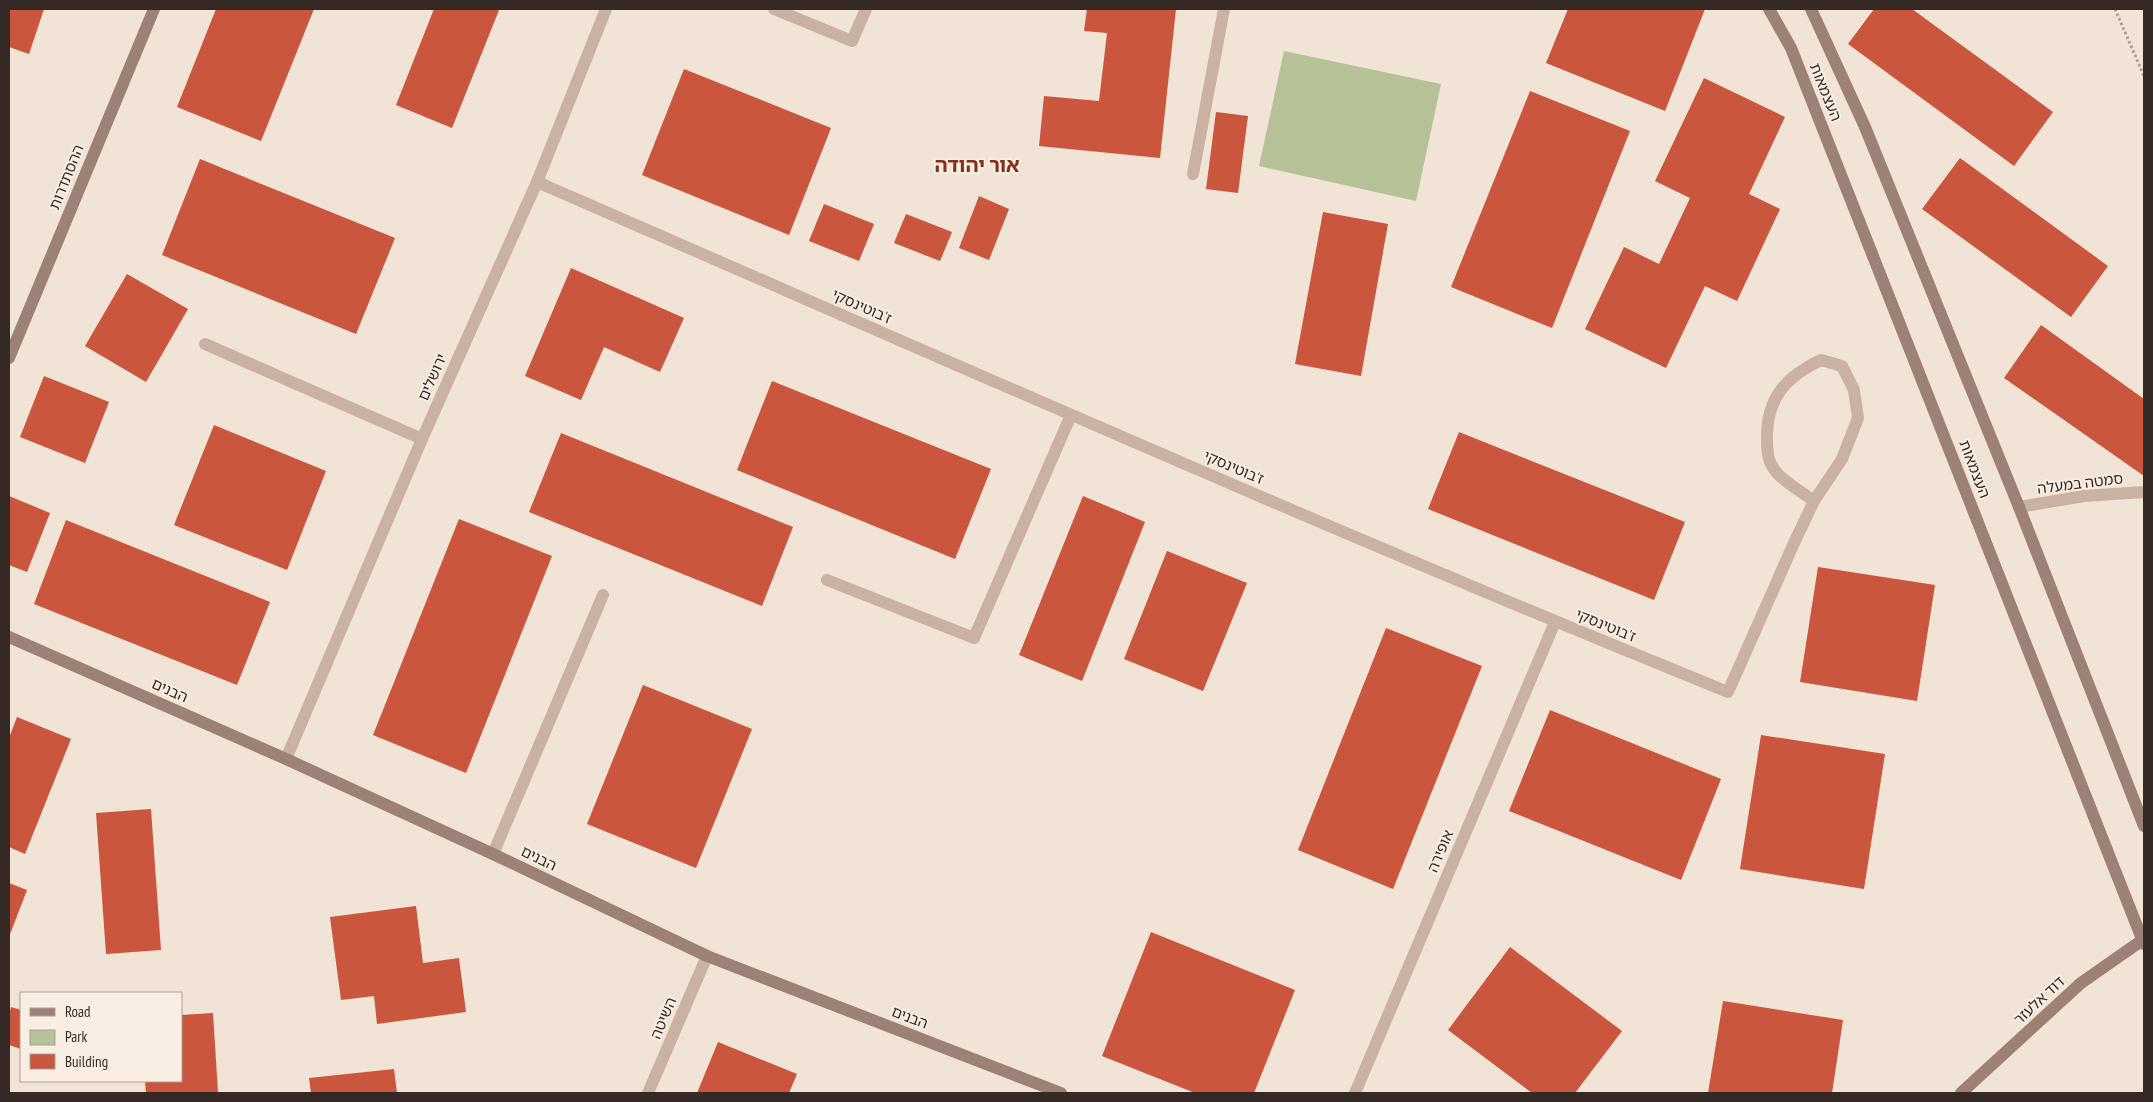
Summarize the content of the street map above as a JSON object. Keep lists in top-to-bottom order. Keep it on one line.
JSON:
{"streets":{"main road":["העצמאות","ההסתדרות","הבנים","דוד אלעזר"],"street":["ז'בוטינסקי","ירושלים","סמטה במעלה","אופירה","השיטה"]},"crossings":[["העצמאות","סמטה במעלה"],["העצמאות","דוד אלעזר"],["ז'בוטינסקי","ירושלים"],["ז'בוטינסקי","אופירה"],["ירושלים","הבנים"],["הבנים","השיטה"]],"districts":["אור יהודה"],"legend":["Road","Park","Building"]}
